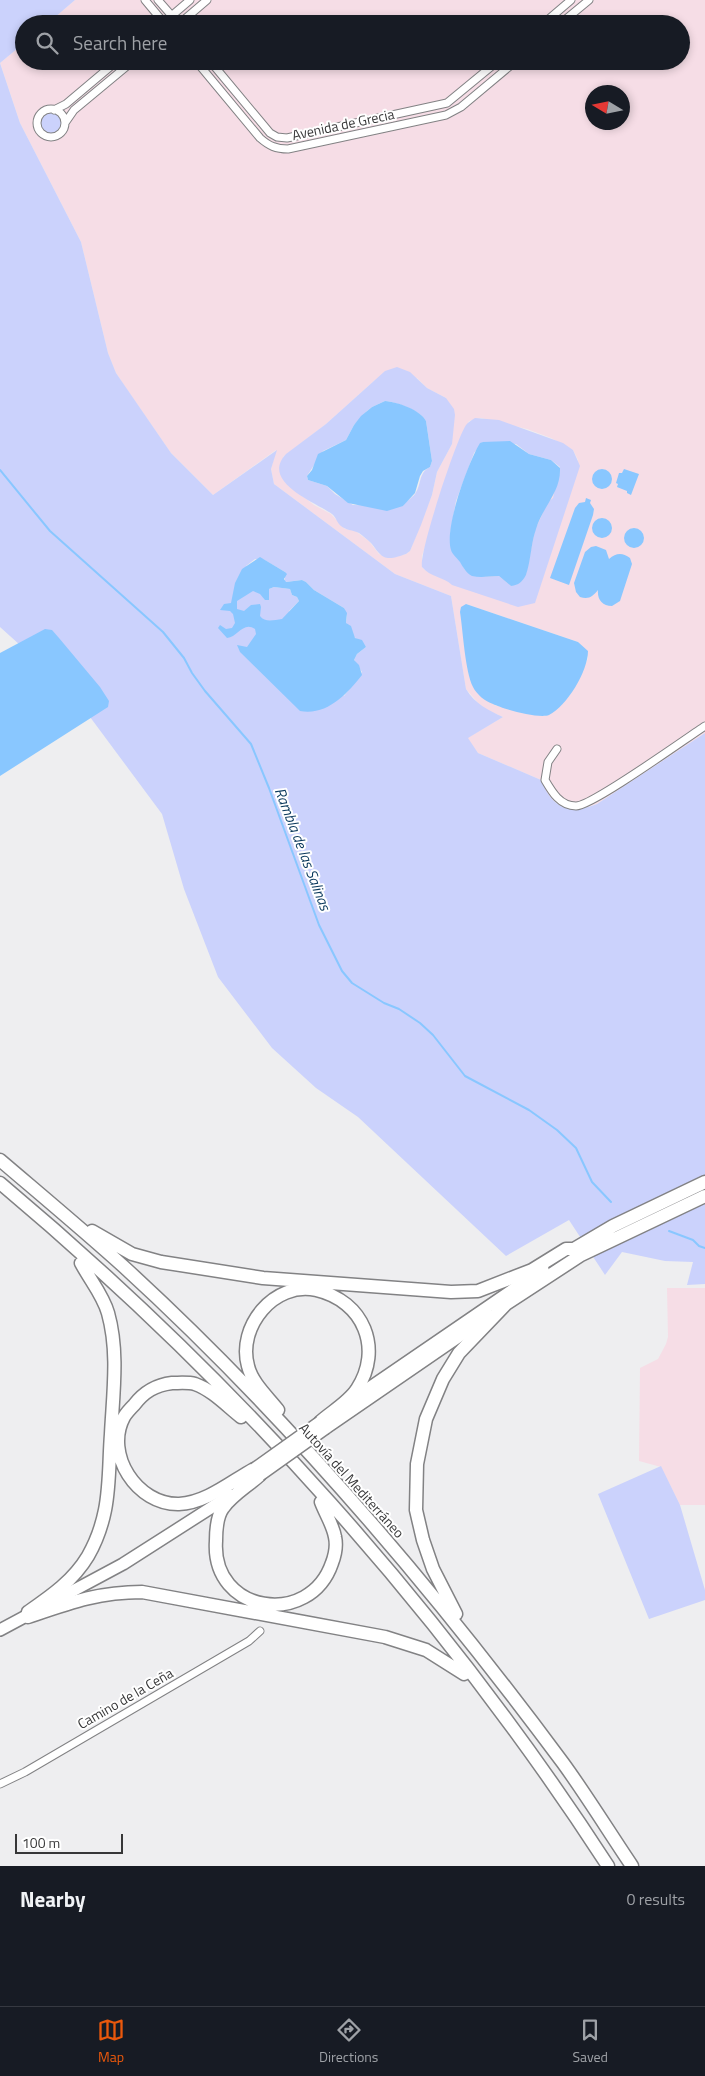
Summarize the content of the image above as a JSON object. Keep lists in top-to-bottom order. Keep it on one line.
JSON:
{"streets":{"highway":["Autovía del Mediterráneo"],"street":["Avenida de Grecia","Camino de la Ceña"]},"water":["Rambla de las Salinas"],"scale_bar":"100 m","north":"left","page":{"search":"Search here","scale":"100 m","heading":["Nearby","0 results"],"nav":["Map","Directions","Saved"]}}
